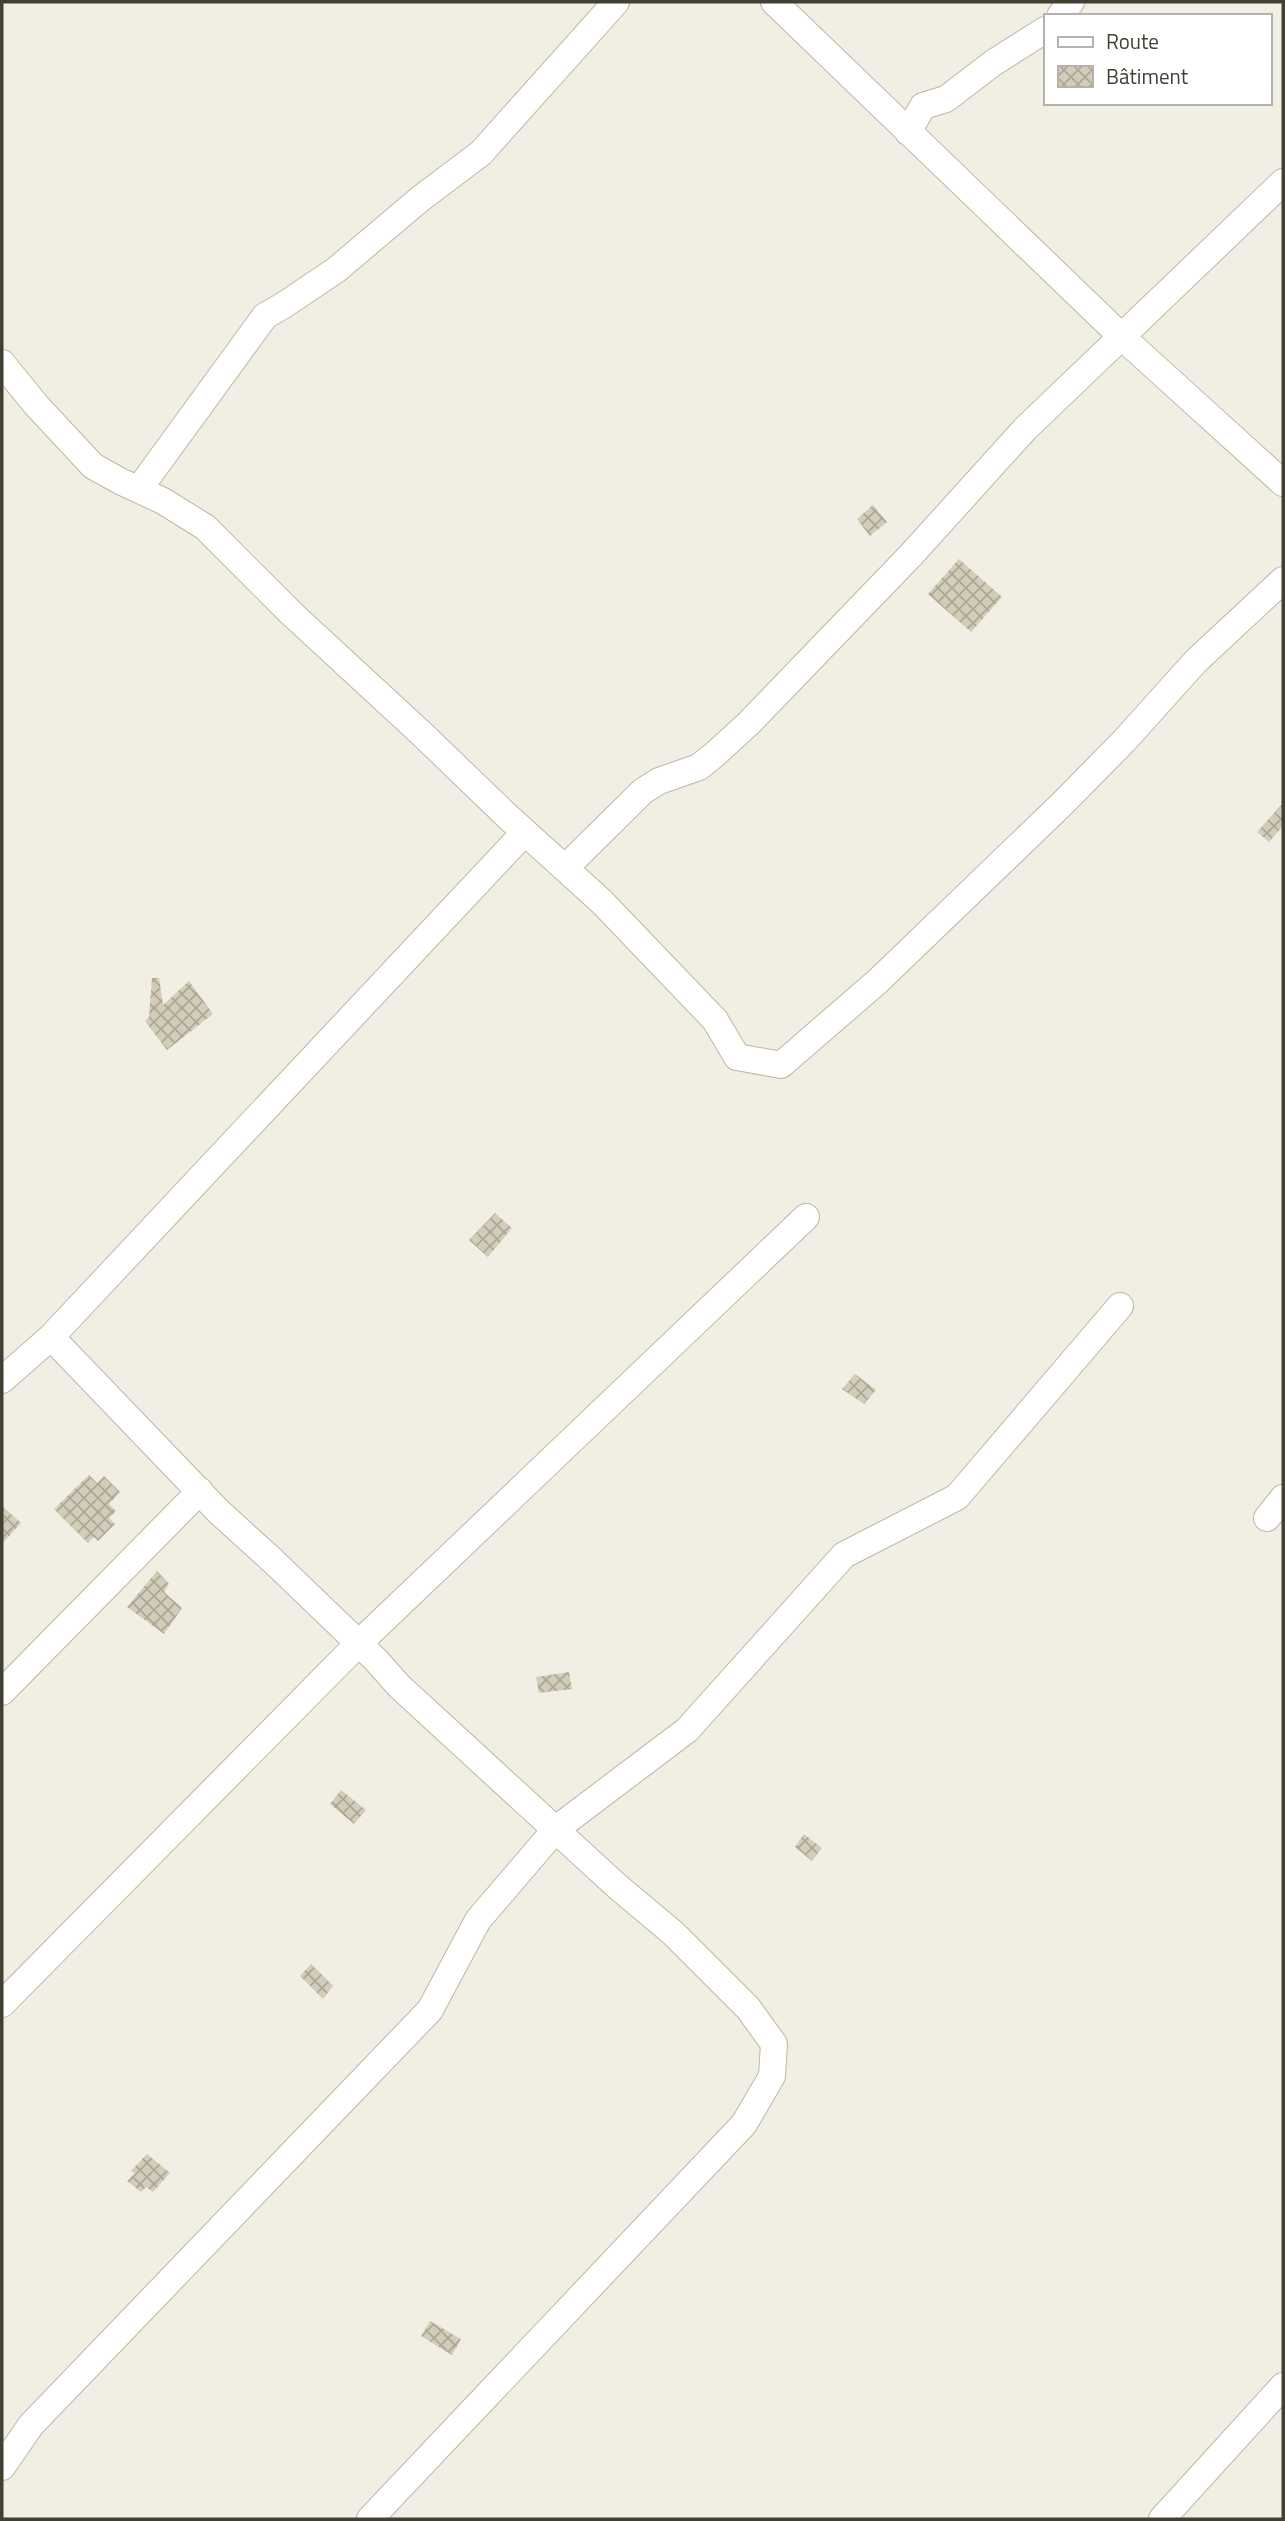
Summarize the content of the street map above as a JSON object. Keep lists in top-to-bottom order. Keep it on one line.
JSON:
{"legend":["Route","Bâtiment"]}
